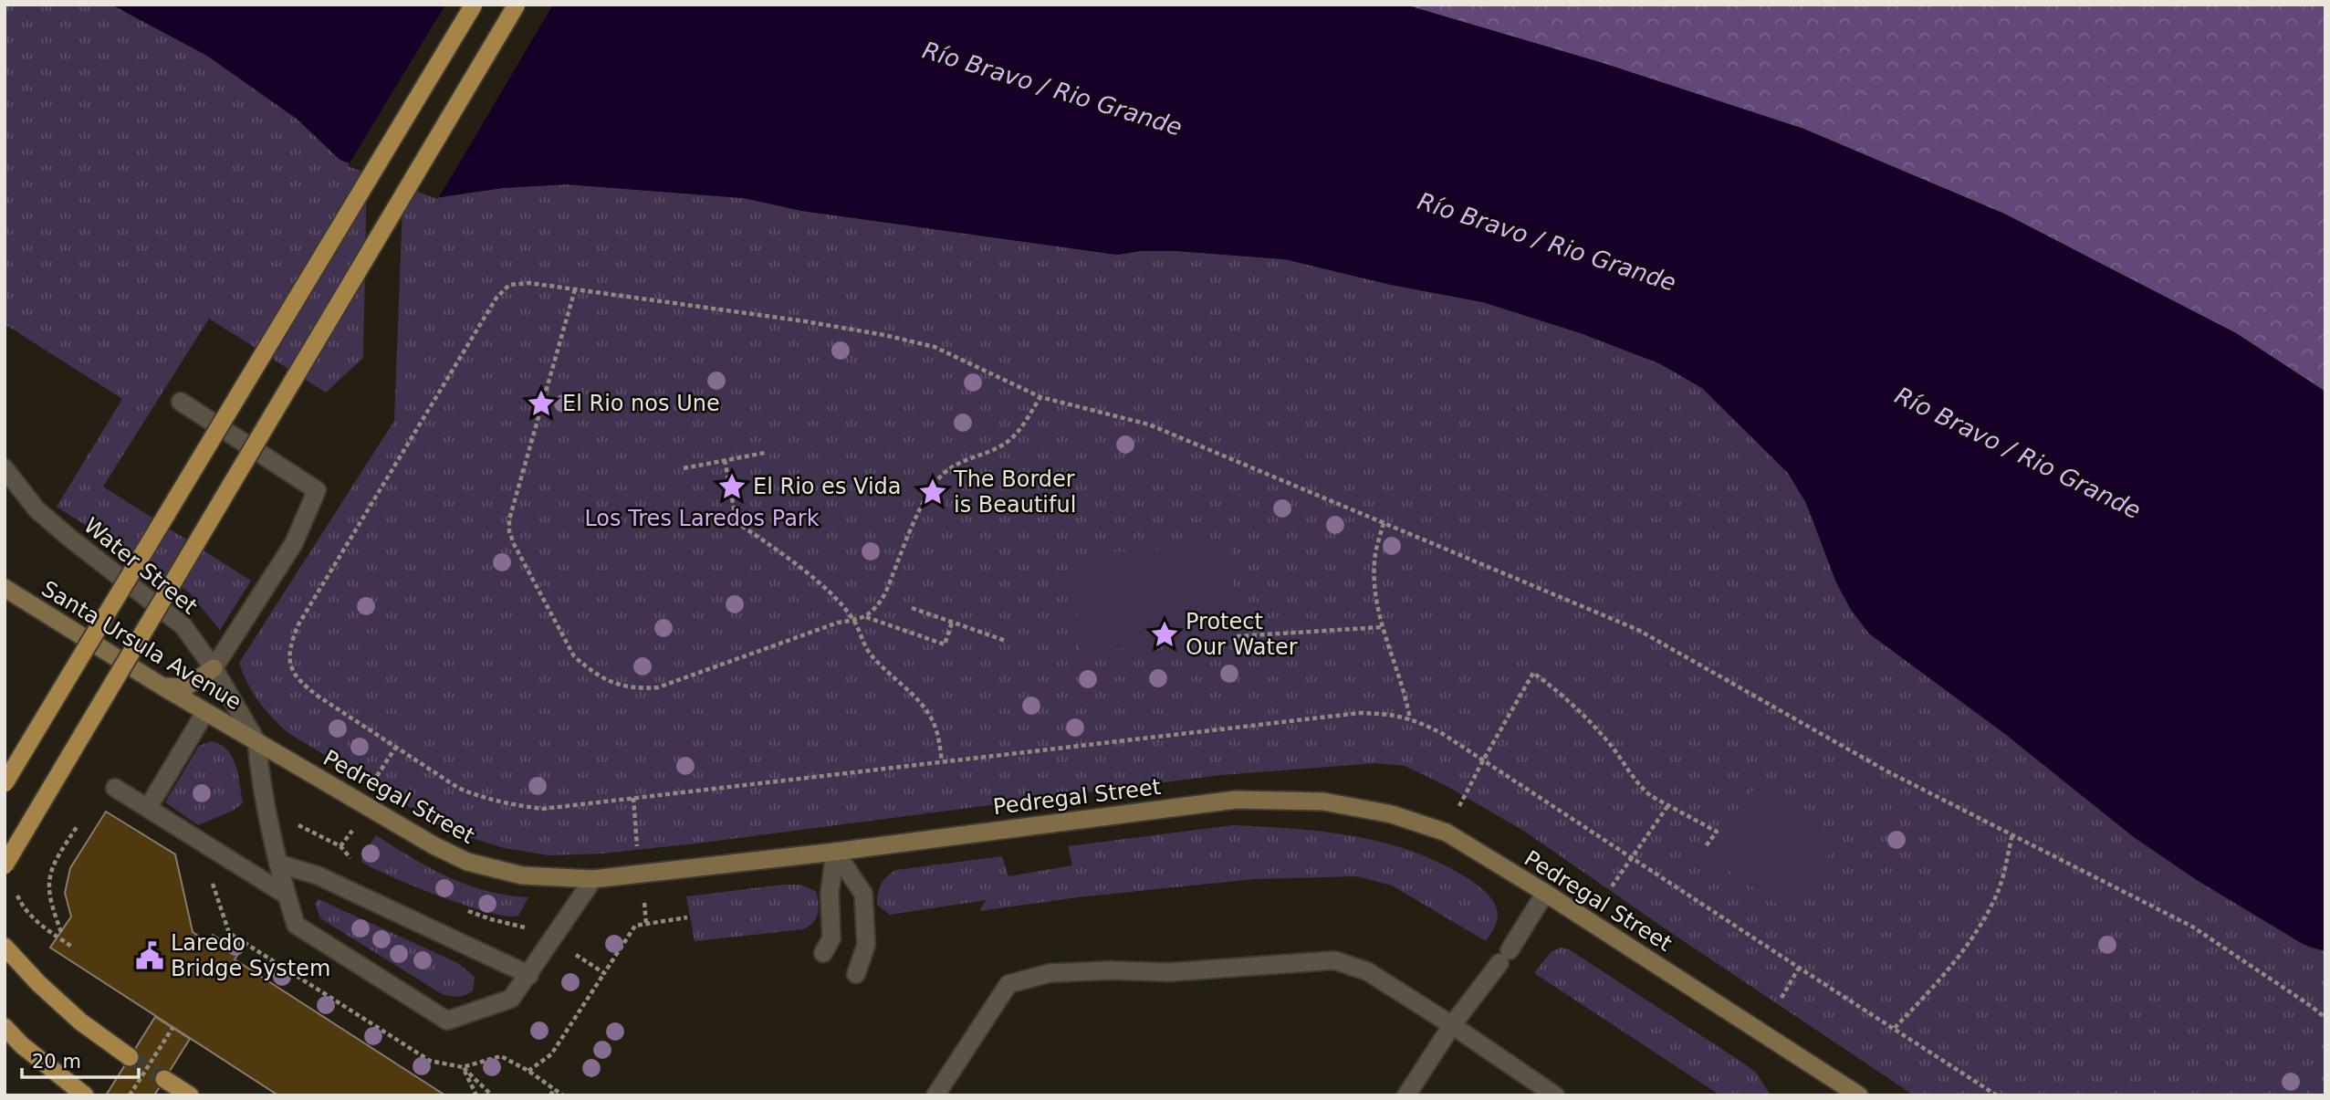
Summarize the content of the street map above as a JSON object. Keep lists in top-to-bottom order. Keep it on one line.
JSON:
{"streets":{"main road":["Santa Ursula Avenue","Pedregal Street"],"street":["Water Street"]},"crossings":[["Water Street","Santa Ursula Avenue"],["Water Street","Pedregal Street"],["Santa Ursula Avenue","Pedregal Street"]],"water":["Río Bravo / Rio Grande"],"parks":["Los Tres Laredos Park"],"places":{"place":["El Rio nos Une","El Rio es Vida","The Border is Beautiful","Protect Our Water"],"public building":["Laredo Bridge System"]},"scale_bar":"20 m"}
